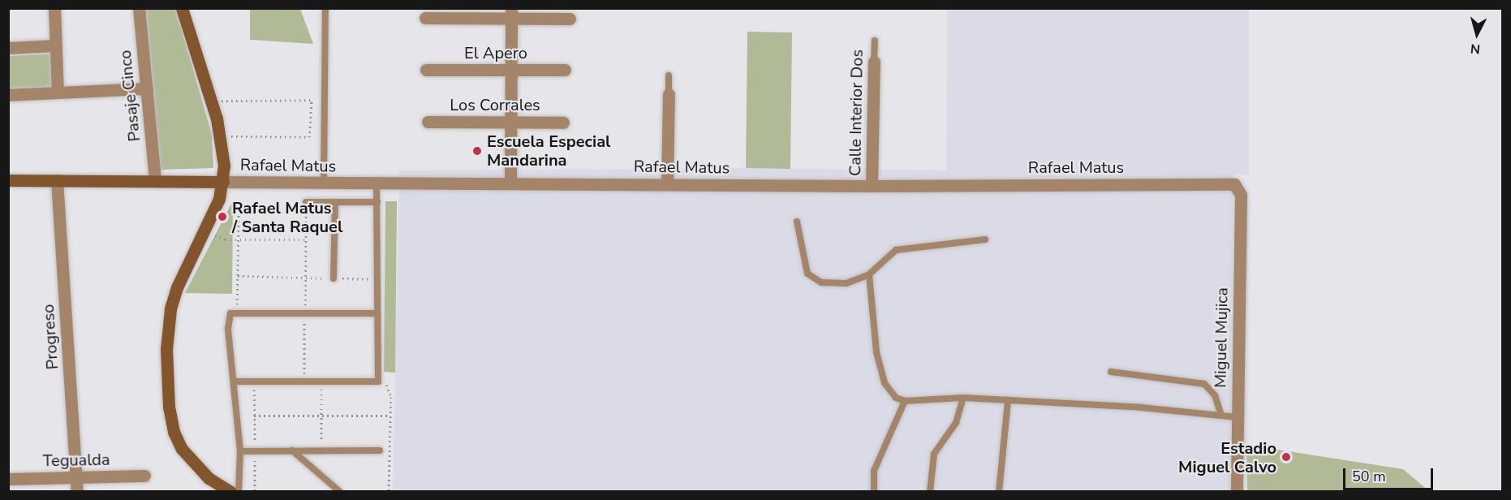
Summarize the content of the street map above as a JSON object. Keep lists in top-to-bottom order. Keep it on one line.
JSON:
{"streets":{"main road":["Rafael Matus"],"street":["El Apero","Pasaje Cinco","Los Corrales","Calle Interior Dos","Progreso","Miguel Mujica","Tegualda"]},"crossings":[["Pasaje Cinco","Rafael Matus"],["Calle Interior Dos","Rafael Matus"],["Rafael Matus","Progreso"],["Rafael Matus","Miguel Mujica"],["Progreso","Tegualda"]],"places":["Escuela Especial Mandarina","Rafael Matus / Santa Raquel","Estadio Miguel Calvo"],"scale_bar":"50 m","north":"bottom"}
